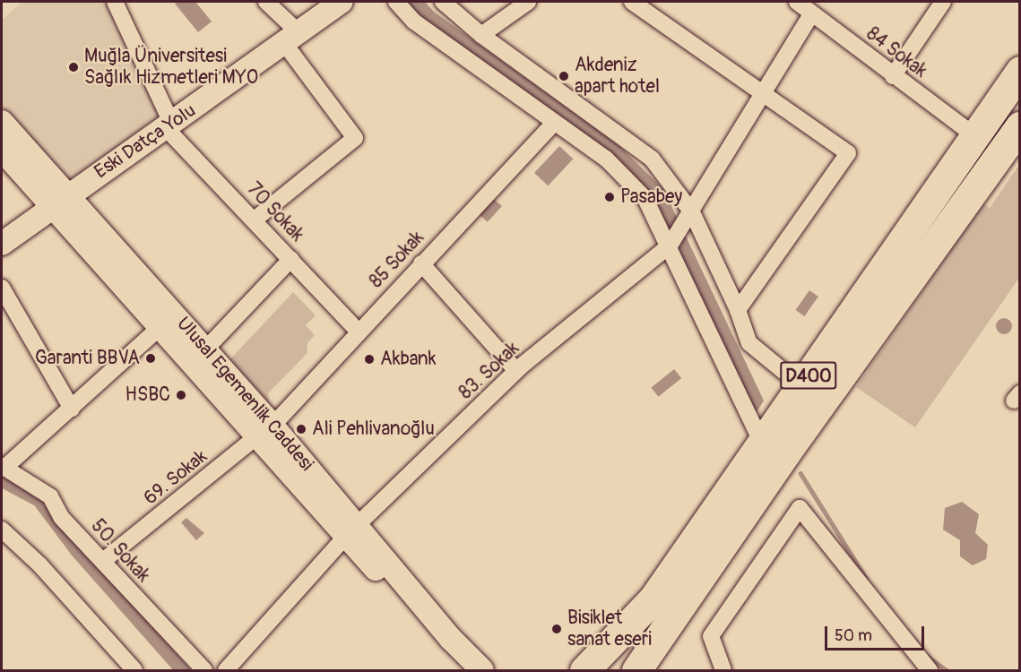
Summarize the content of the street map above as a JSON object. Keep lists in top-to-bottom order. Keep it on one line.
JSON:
{"streets":{"highway":["D400"],"main road":["Eski Datça Yolu","Ulusal Egemenlik Caddesi"],"street":["84 Sokak","70 Sokak","85 Sokak","83. Sokak","69. Sokak","50. Sokak"]},"crossings":[["84 Sokak","83. Sokak"],["84 Sokak","D400"],["Eski Datça Yolu","70 Sokak"],["Eski Datça Yolu","Ulusal Egemenlik Caddesi"],["70 Sokak","85 Sokak"],["85 Sokak","Ulusal Egemenlik Caddesi"],["85 Sokak","69. Sokak"],["83. Sokak","Ulusal Egemenlik Caddesi"],["Ulusal Egemenlik Caddesi","69. Sokak"],["69. Sokak","50. Sokak"]],"places":["Muğla Üniversitesi Sağlık Hizmetleri MYO","Akdeniz apart hotel","Pasabey","Garanti BBVA","Akbank","HSBC","Ali Pehlivanoğlu","Bisiklet sanat eseri"],"scale_bar":"50 m"}
